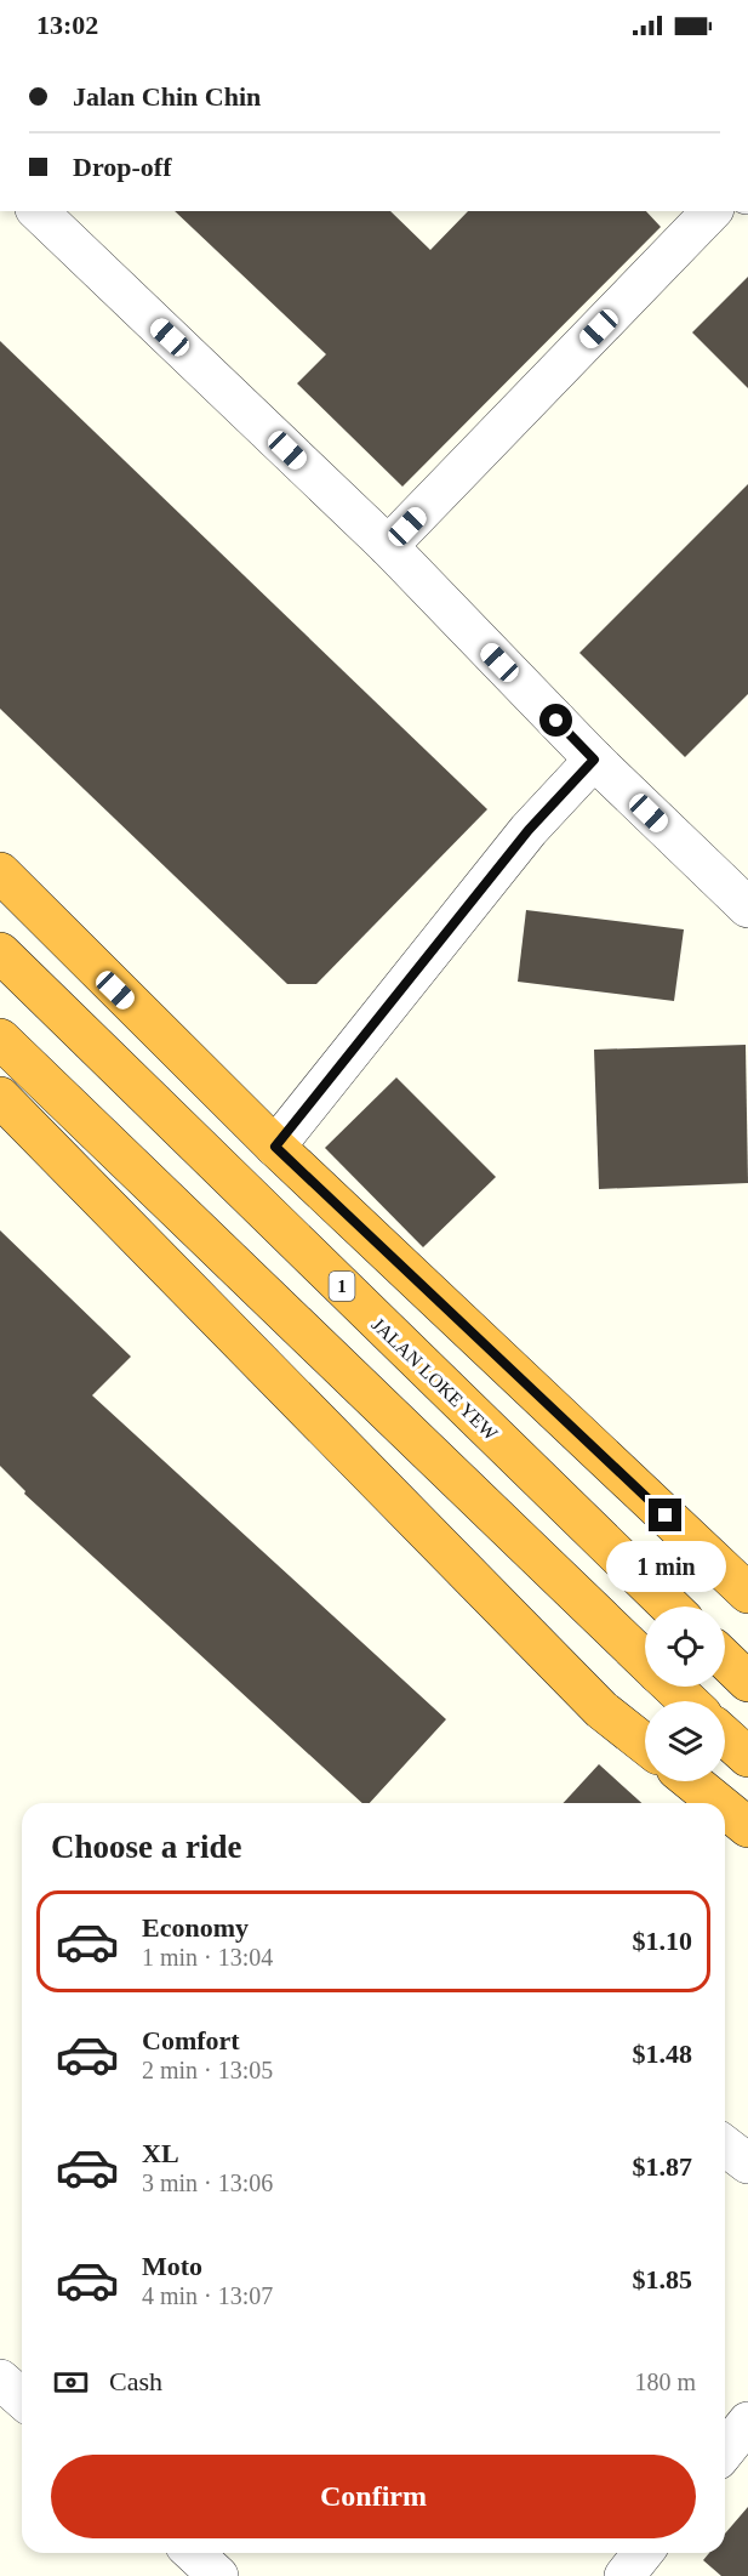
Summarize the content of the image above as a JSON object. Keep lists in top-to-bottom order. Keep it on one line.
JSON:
{"streets":{"highway":["1","JALAN LOKE YEW"]},"page":{"status":"13:02","banner":["Jalan Chin Chin","Drop-off"],"bubble":"1 min","heading":"Choose a ride","list":[{"name":"Economy","note":"1 min · 13:04","value":"$1.10"},{"name":"Comfort","note":"2 min · 13:05","value":"$1.48"},{"name":"XL","note":"3 min · 13:06","value":"$1.87"},{"name":"Moto","note":"4 min · 13:07","value":"$1.85"}],"pay":["Cash","180 m"],"buttons":"Confirm"}}
